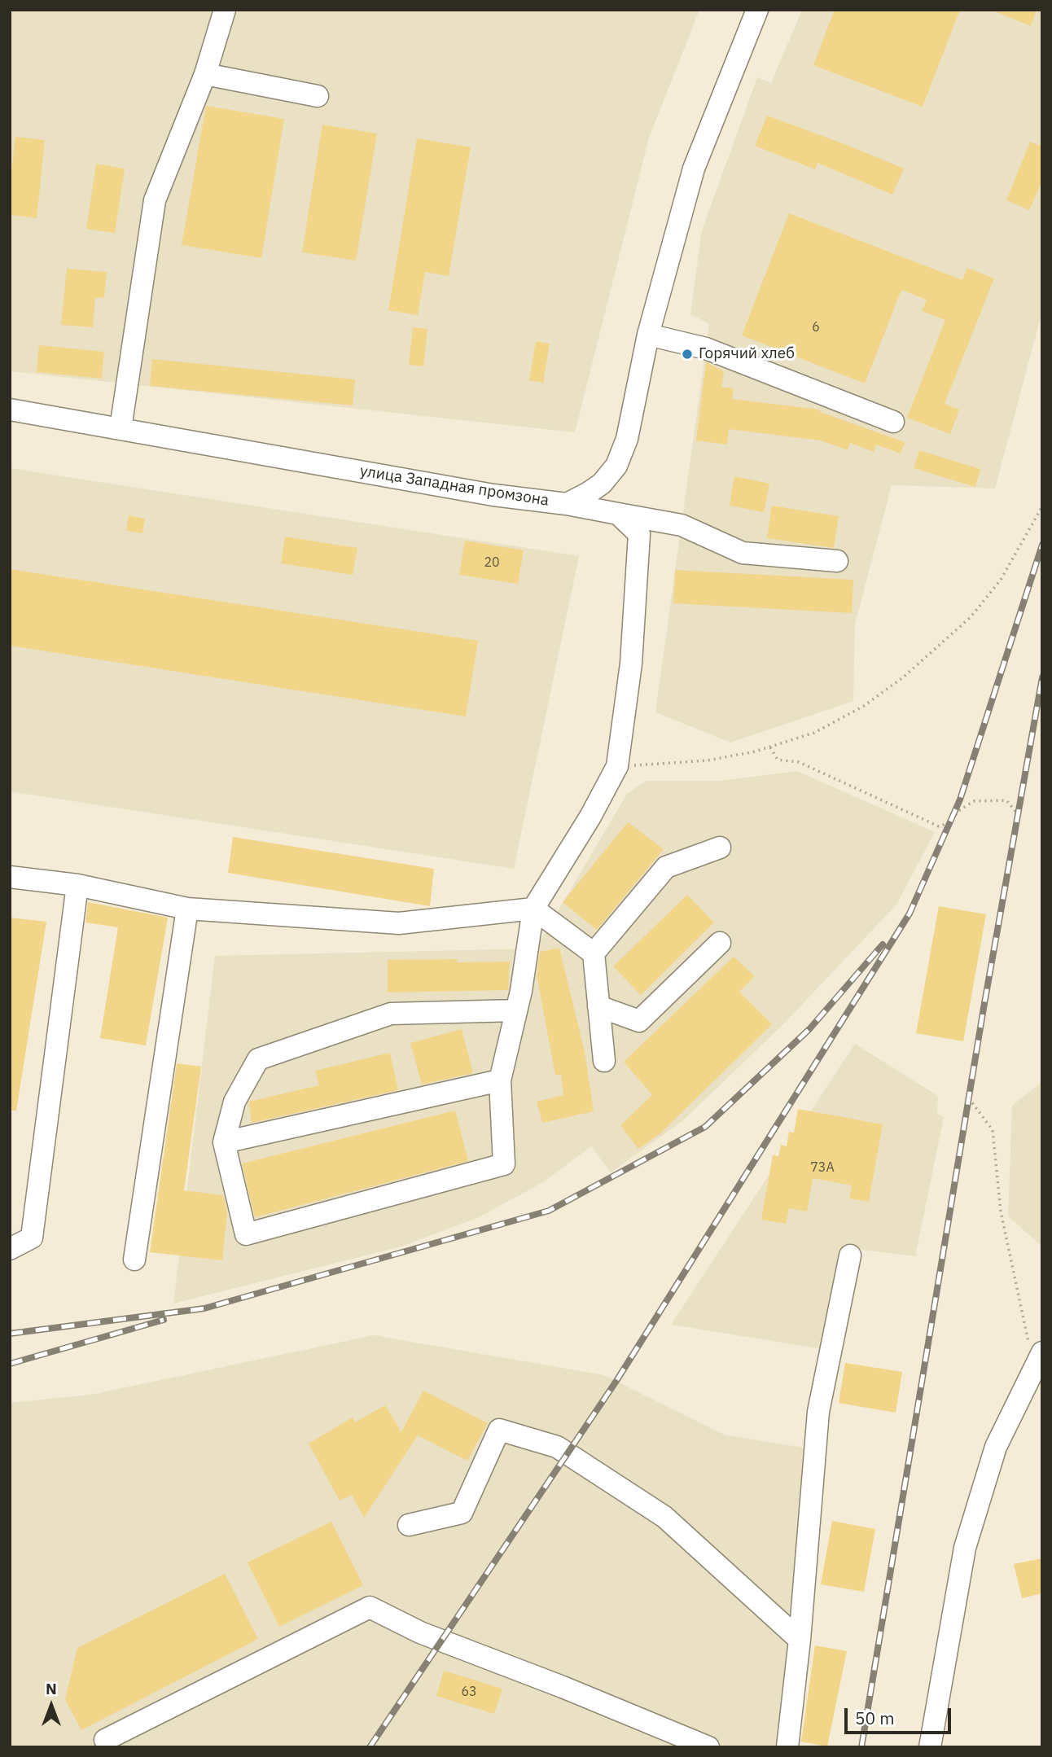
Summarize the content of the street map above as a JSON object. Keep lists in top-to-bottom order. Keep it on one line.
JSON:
{"streets":{"street":["улица Западная промзона"]},"places":["Горячий хлеб"],"house_numbers":["6","20","73А","63"],"scale_bar":"50 m","north":"top"}
